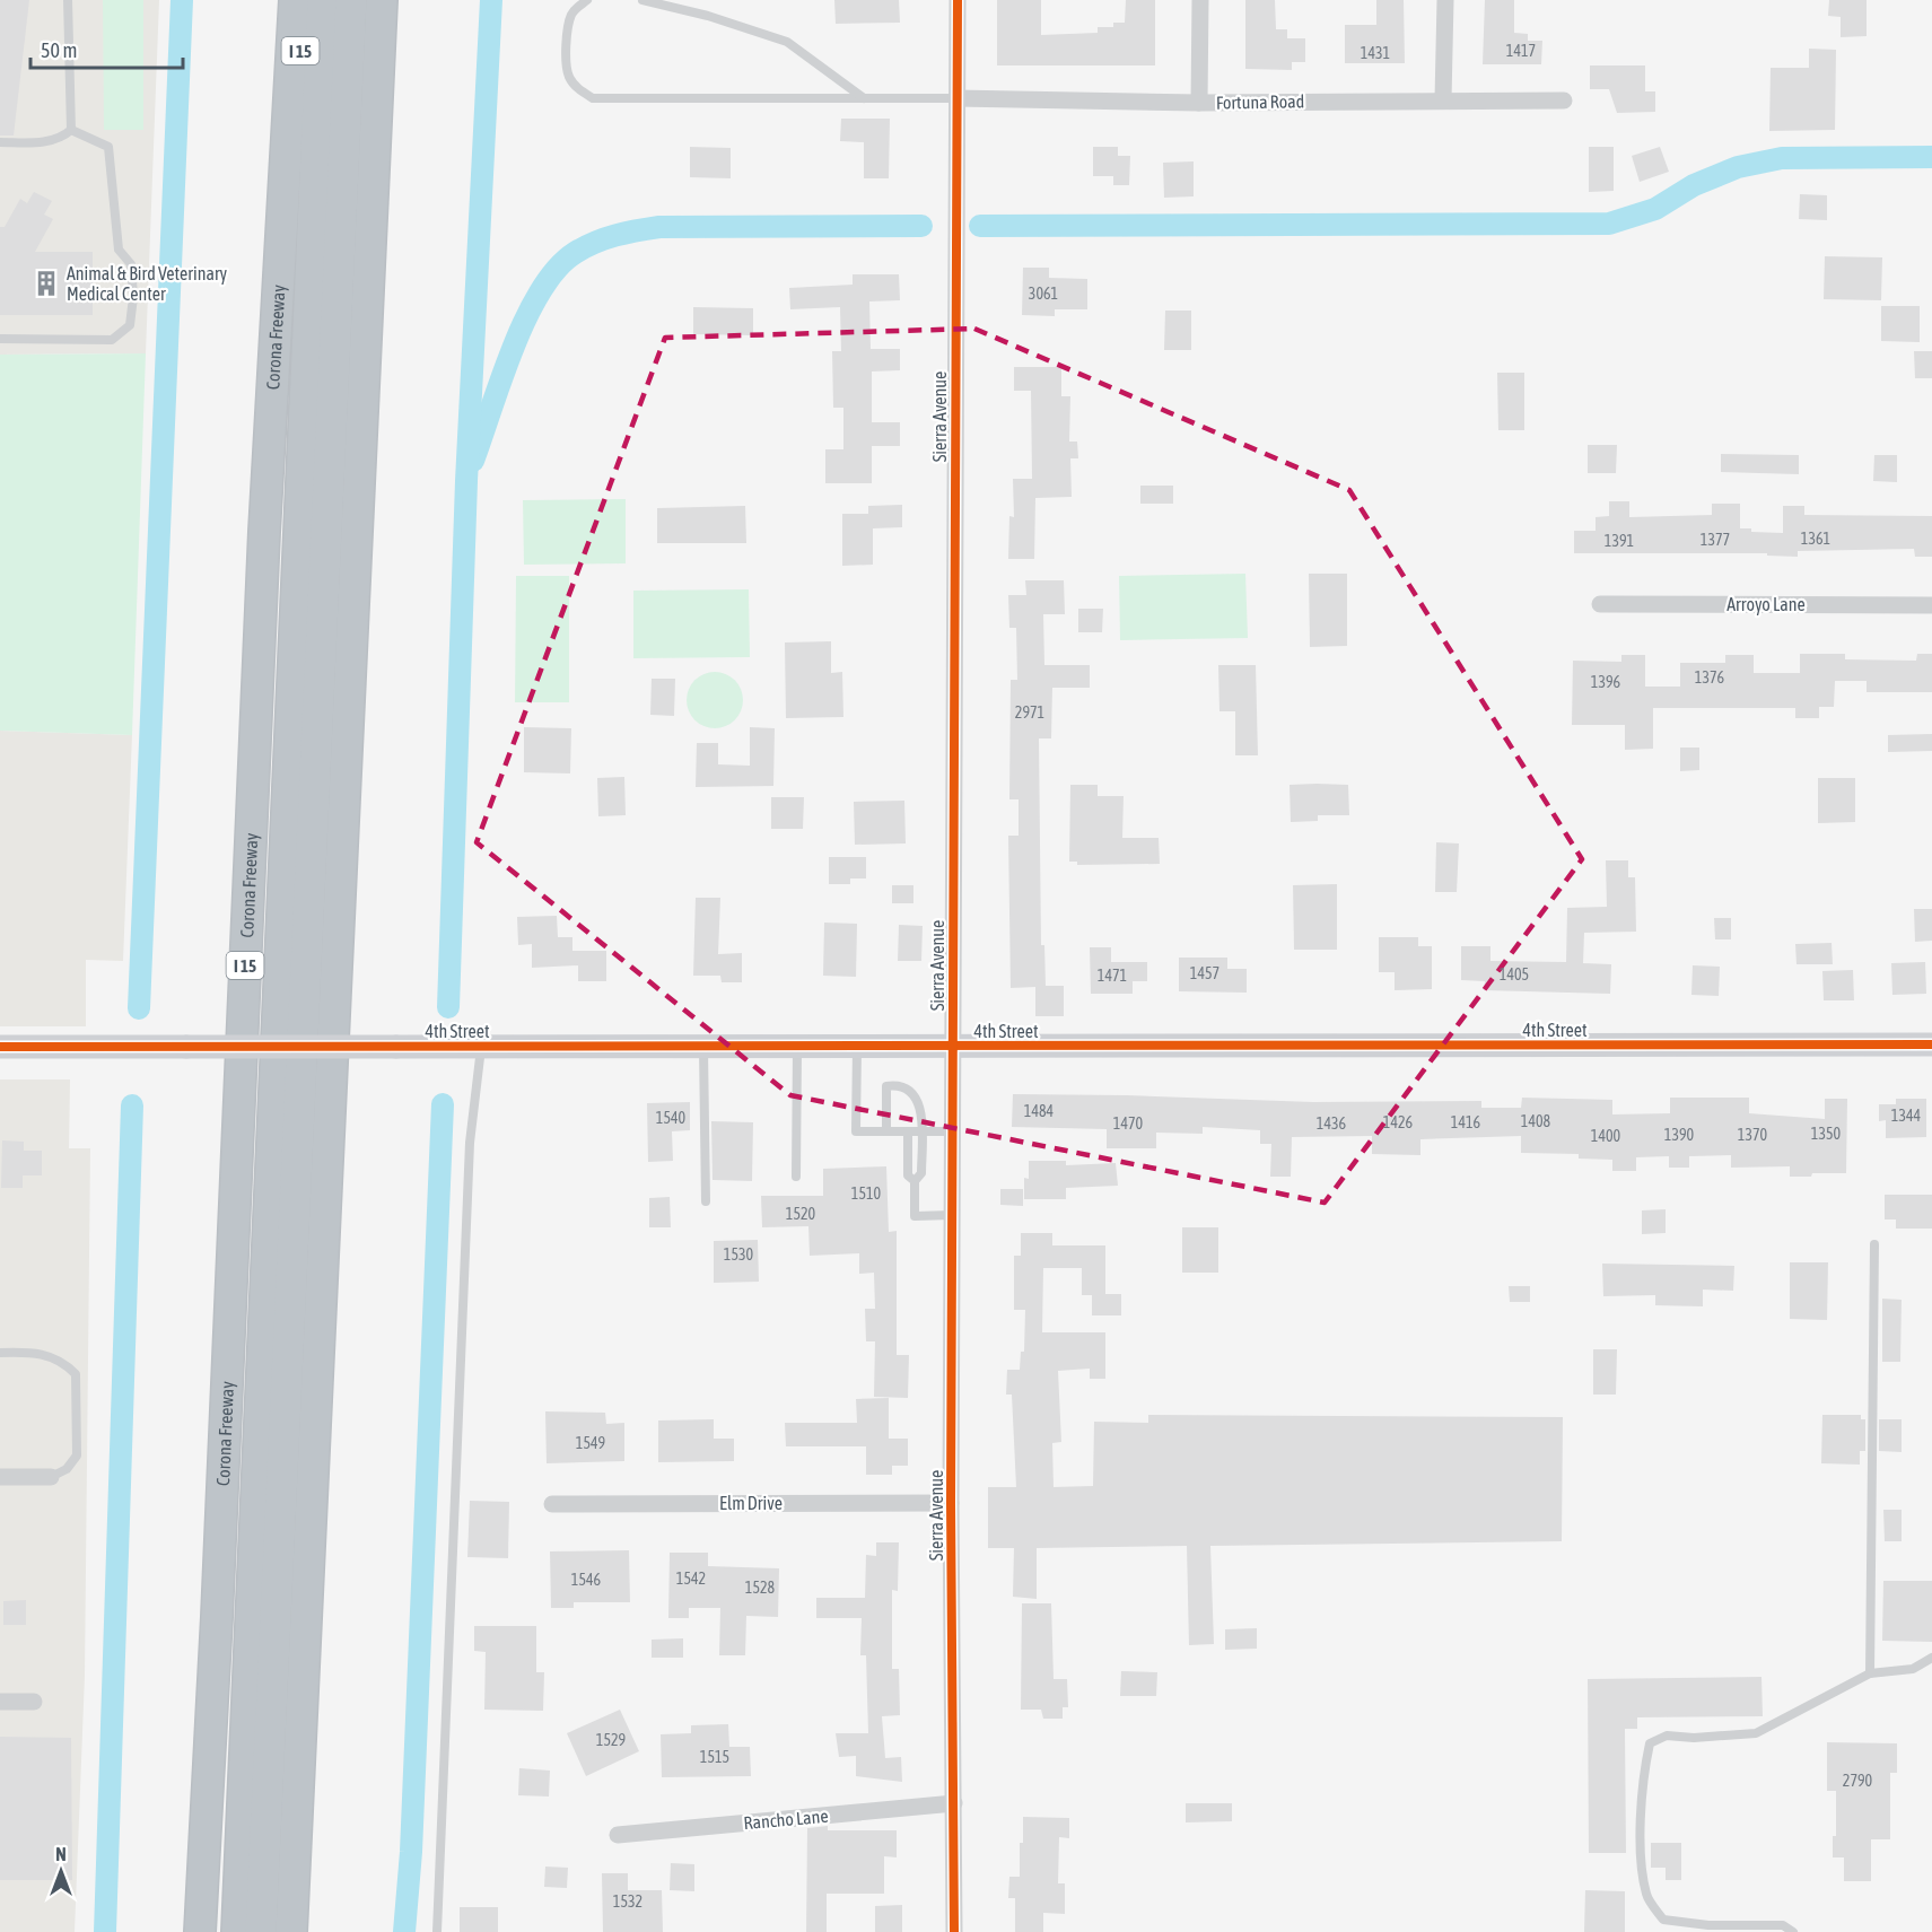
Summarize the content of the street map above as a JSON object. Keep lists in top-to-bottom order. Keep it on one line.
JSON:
{"streets":{"highway":["I 15","Corona Freeway"],"street":["Fortuna Road","Sierra Avenue","Arroyo Lane","4th Street","Elm Drive","Rancho Lane"]},"crossings":[["I 15","Corona Freeway"],["Fortuna Road","Sierra Avenue"],["Sierra Avenue","4th Street"],["Sierra Avenue","Elm Drive"],["Sierra Avenue","Rancho Lane"]],"places":{"building":["Animal & Bird Veterinary Medical Center"]},"house_numbers":["1417","1431","3061","1361","1377","1391","1376","1396","2971","1457","1405","1471","1484","1344","1540","1408","1426","1416","1470","1436","1350","1390","1370","1400","1510","1520","1530","1549","1542","1546","1528","1529","1515","2790","1532"],"scale_bar":"50 m","north":"top"}
